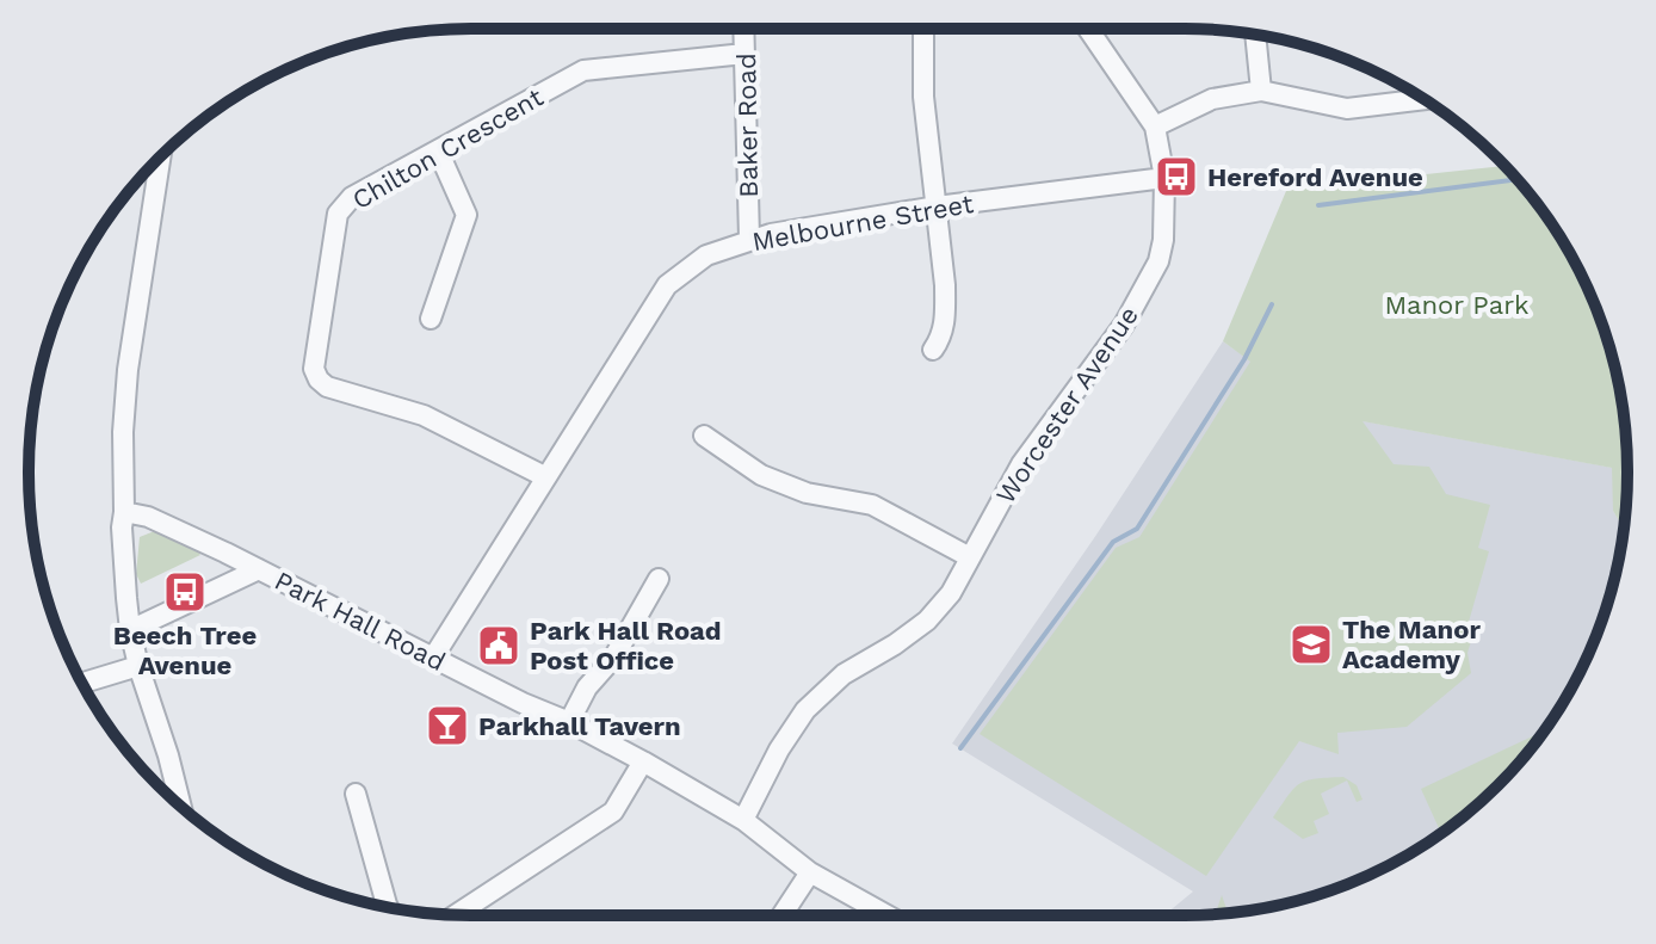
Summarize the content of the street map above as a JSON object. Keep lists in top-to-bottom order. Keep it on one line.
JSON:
{"streets":{"street":["Baker Road","Chilton Crescent","Melbourne Street","Worcester Avenue","Park Hall Road"]},"crossings":[["Baker Road","Chilton Crescent"],["Baker Road","Melbourne Street"],["Chilton Crescent","Melbourne Street"],["Melbourne Street","Worcester Avenue"],["Melbourne Street","Park Hall Road"],["Worcester Avenue","Park Hall Road"]],"parks":["Manor Park"],"places":{"bus stop":["Hereford Avenue","Beech Tree Avenue"],"school or university":["The Manor Academy"],"public building":["Park Hall Road Post Office"],"bar":["Parkhall Tavern"]}}
